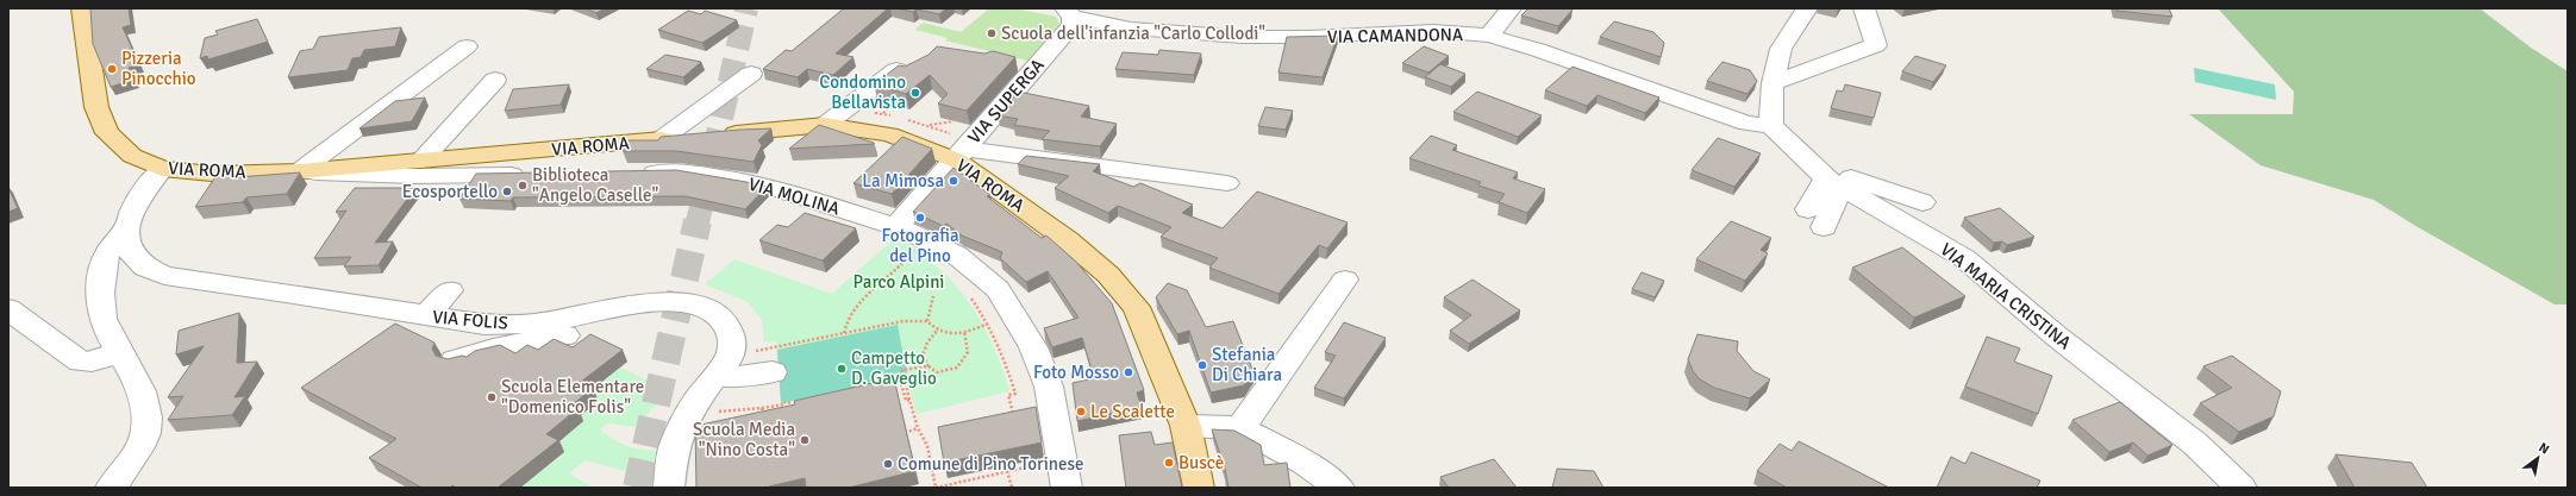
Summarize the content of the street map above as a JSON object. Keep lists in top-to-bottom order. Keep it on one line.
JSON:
{"streets":{"main road":["VIA ROMA"],"street":["VIA CAMANDONA","VIA SUPERGA","VIA MOLINA","VIA MARIA CRISTINA","VIA FOLIS"]},"crossings":[["VIA CAMANDONA","VIA SUPERGA"],["VIA CAMANDONA","VIA MARIA CRISTINA"],["VIA SUPERGA","VIA ROMA"],["VIA SUPERGA","VIA MOLINA"]],"parks":["Parco Alpini"],"places":["Scuola dell'infanzia \"Carlo Collodi\"","Pizzeria Pinocchio","Condomino Bellavista","La Mimosa","Biblioteca \"Angelo Caselle\"","Ecosportello","Fotografia del Pino","Stefania Di Chiara","Campetto D. Gaveglio","Foto Mosso","Scuola Elementare \"Domenico Folis\"","Le Scalette","Scuola Media \"Nino Costa\"","Buscè","Comune di Pino Torinese"],"north":"top right"}
